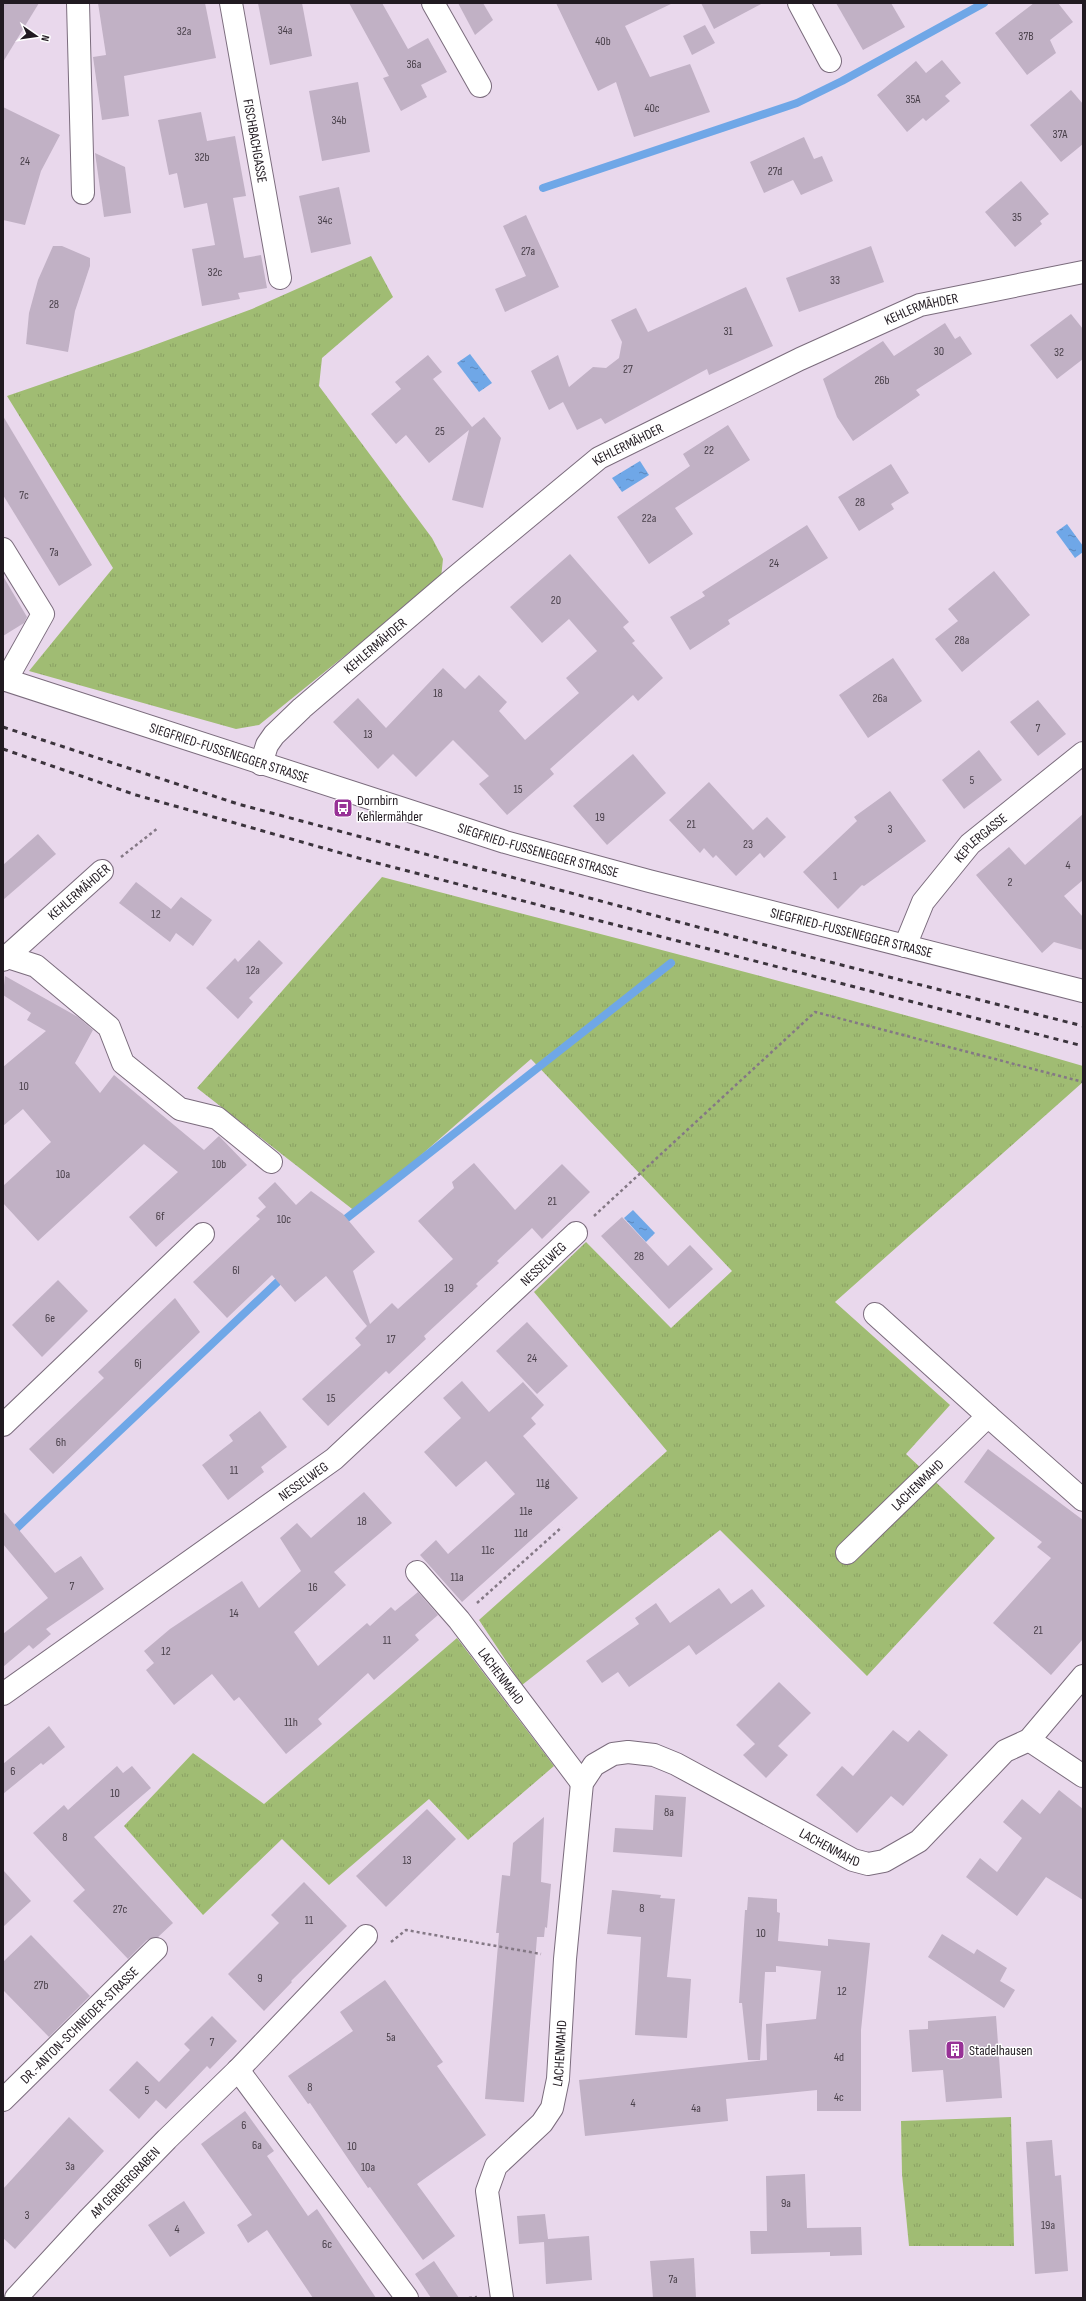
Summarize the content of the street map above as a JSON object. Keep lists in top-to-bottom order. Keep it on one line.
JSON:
{"streets":{"street":["FISCHBACHGASSE","KEHLERMÄHDER","SIEGFRIED-FUSSENEGGER STRASSE","KEPLERGASSE","NESSELWEG","LACHENMAHD","DR.-ANTON-SCHNEIDER-STRASSE","AM GERBERGRABEN"]},"crossings":[["KEHLERMÄHDER","SIEGFRIED-FUSSENEGGER STRASSE"],["SIEGFRIED-FUSSENEGGER STRASSE","KEPLERGASSE"]],"places":{"bus stop":["Dornbirn Kehlermähder"],"building":["Stadelhausen"]},"house_numbers":["34a","32a","37B","40b","36a","35A","40c","34b","37A","32b","24","27d","35","34c","27a","32c","33","28","31","30","32","27","26b","25","22","7c","28","22a","7a","24","20","28a","18","26a","7","13","5","15","19","21","3","23","4","1","2","12","12a","10","10b","10a","21","6f","10c","28","6l","19","6e","17","24","6j","15","6h","11","11g","11e","18","11d","11c","11a","7","16","14","21","11","12","11h","6","10","8a","8","13","8","27c","11","10","9","27b","12","5a","7","4d","8","5","4c","4","4a","6","6a","10","3a","10a","9a","3","19a","4","6c","7a"],"north":"right"}
